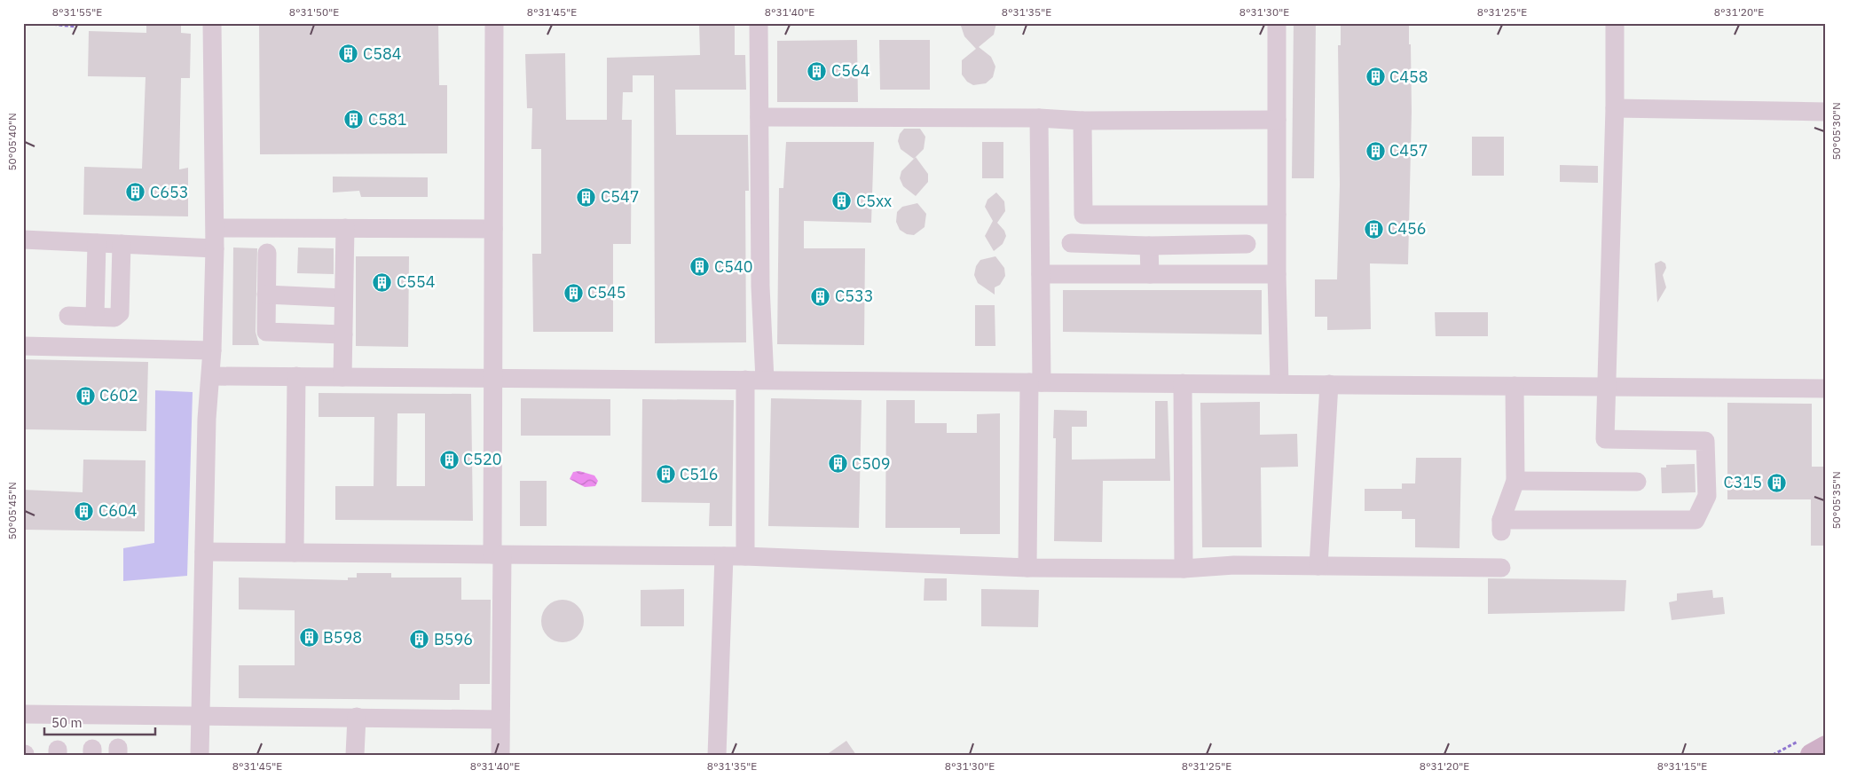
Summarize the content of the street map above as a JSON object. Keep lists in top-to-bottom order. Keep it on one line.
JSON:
{"places":{"building":["C584","C564","C458","C581","C457","C653","C547","C5xx","C456","C540","C554","C545","C533","C602","C520","C509","C516","C315","C604","B598","B596"]},"scale_bar":"50 m","coordinates":["8°31'55\"E","8°31'50\"E","8°31'45\"E","8°31'40\"E","8°31'35\"E","8°31'30\"E","8°31'25\"E","8°31'20\"E","50°05'30\"N","50°05'40\"N","50°05'35\"N","50°05'45\"N","8°31'15\"E"]}
